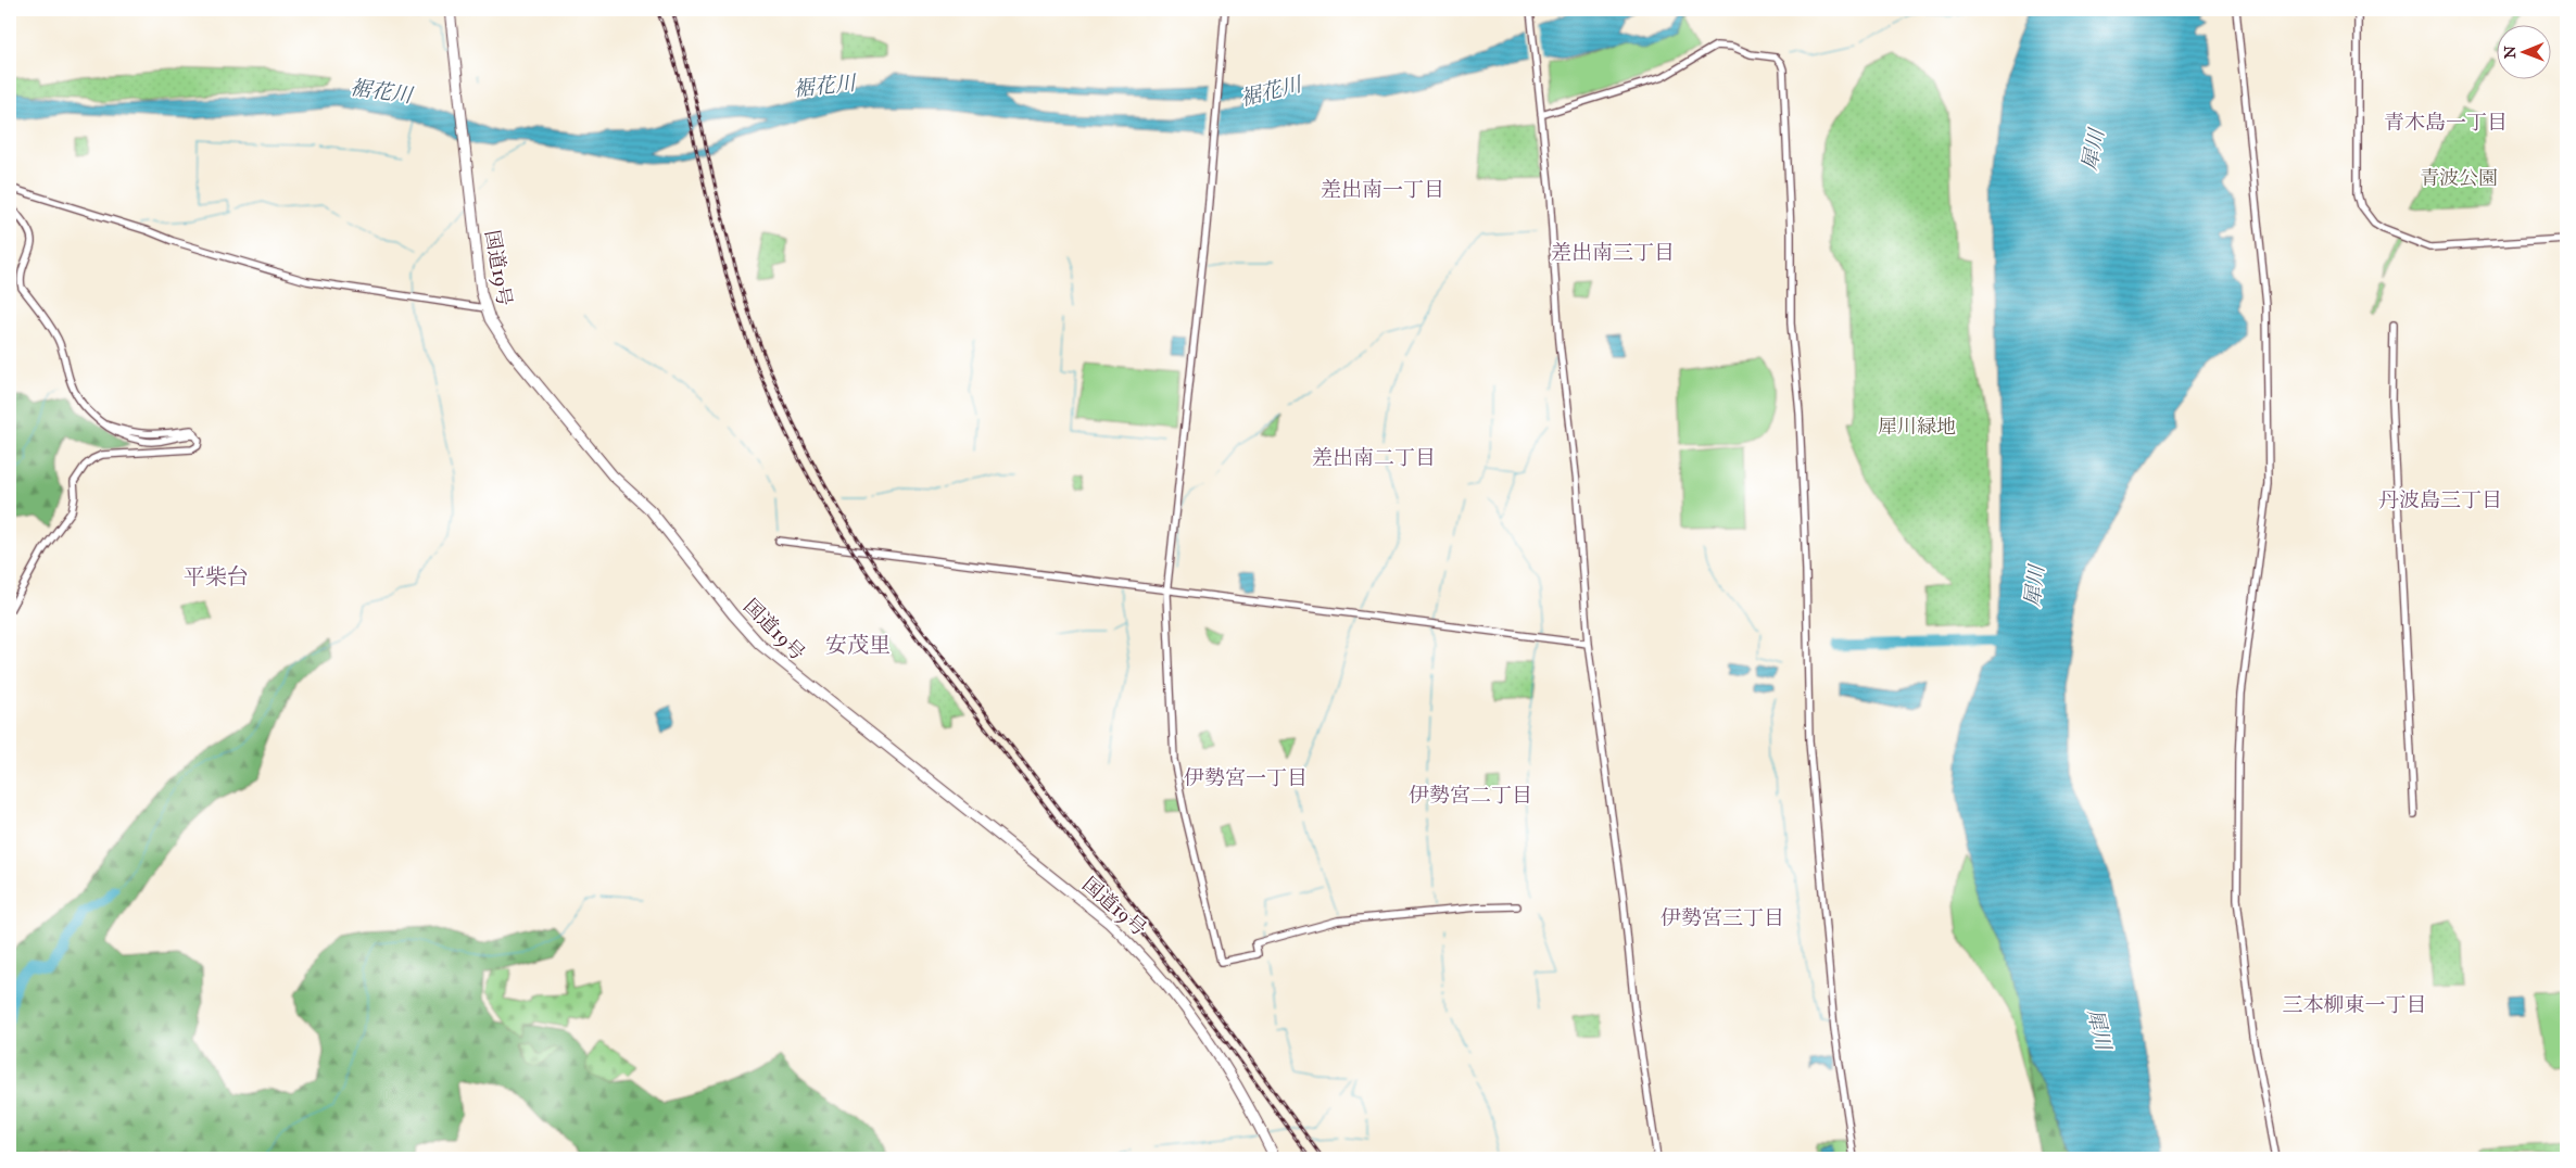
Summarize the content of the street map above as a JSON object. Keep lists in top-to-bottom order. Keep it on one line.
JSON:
{"streets":{"highway":["国道19号"]},"districts":["青木島一丁目","差出南一丁目","差出南三丁目","差出南二丁目","丹波島三丁目","平柴台","安茂里","伊勢宮一丁目","伊勢宮二丁目","伊勢宮三丁目","三本柳東一丁目"],"water":["裾花川","犀川"],"parks":["青波公園","犀川緑地"],"north":"left"}
